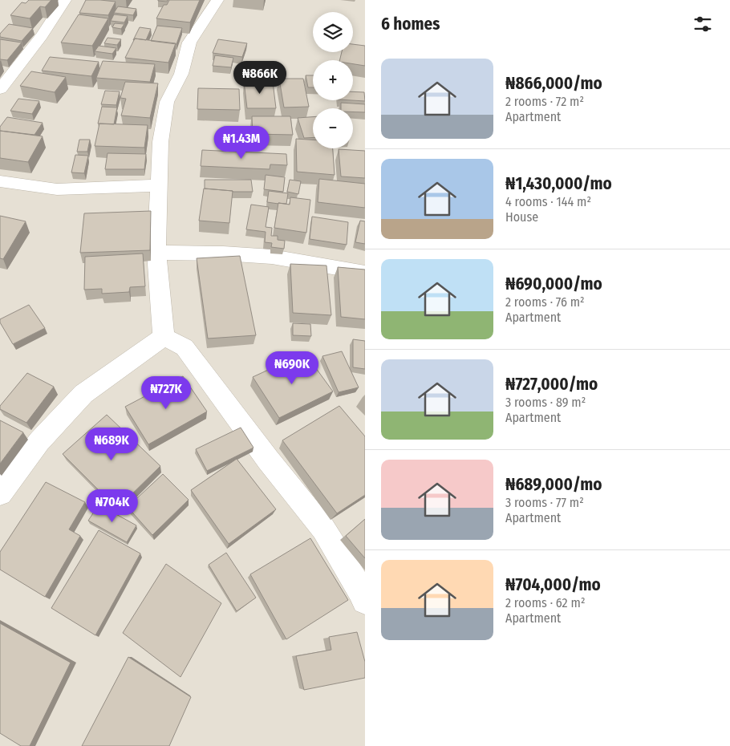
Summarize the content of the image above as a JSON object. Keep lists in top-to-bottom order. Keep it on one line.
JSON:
{"page":{"heading":"6 homes","map_buttons":["+","−"],"list":[{"name":"₦866,000/mo","note":"2 rooms · 72 m² · Apartment"},{"name":"₦1,430,000/mo","note":"4 rooms · 144 m² · House"},{"name":"₦690,000/mo","note":"2 rooms · 76 m² · Apartment"},{"name":"₦727,000/mo","note":"3 rooms · 89 m² · Apartment"},{"name":"₦689,000/mo","note":"3 rooms · 77 m² · Apartment"},{"name":"₦704,000/mo","note":"2 rooms · 62 m² · Apartment"}],"price":["₦866K","₦1.43M","₦690K","₦727K","₦689K","₦704K"]}}
